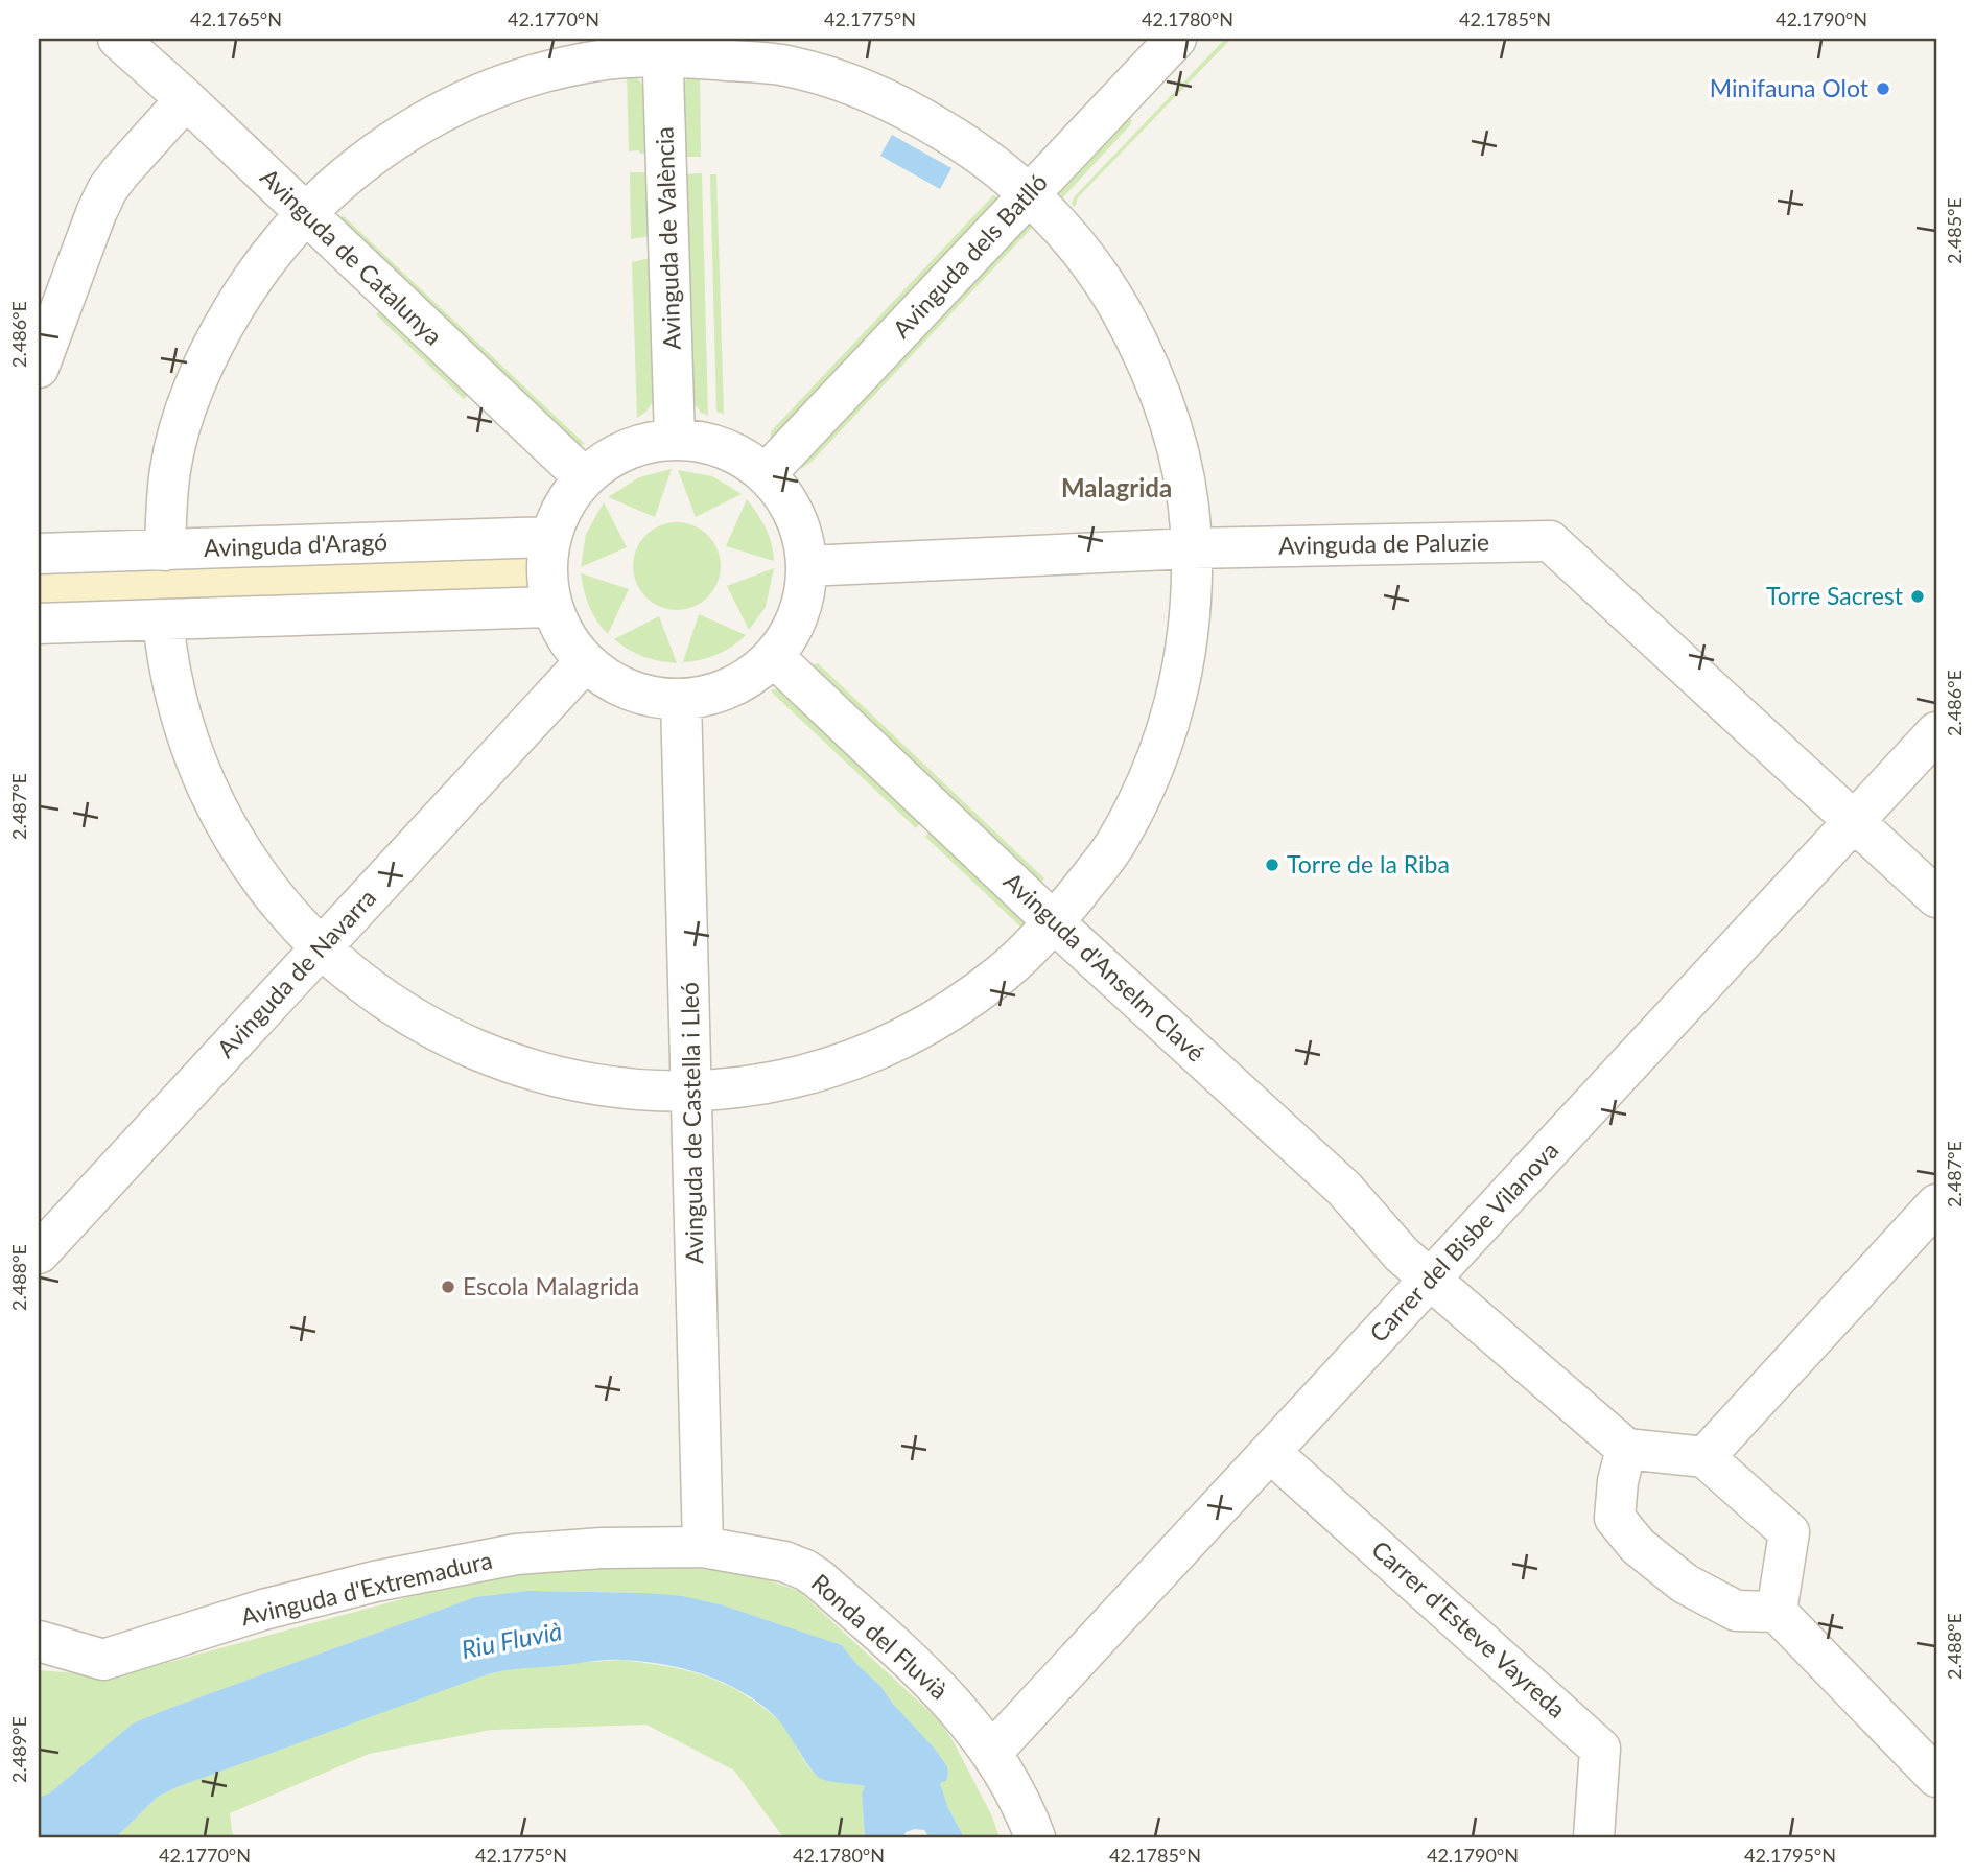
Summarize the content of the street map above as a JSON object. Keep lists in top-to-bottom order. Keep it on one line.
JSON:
{"streets":{"street":["Avinguda de València","Avinguda dels Batlló","Avinguda de Catalunya","Avinguda de Paluzie","Avinguda d'Aragó","Avinguda d'Anselm Clavé","Avinguda de Navarra","Avinguda de Castella i Lleó","Carrer del Bisbe Vilanova","Avinguda d'Extremadura","Carrer d'Esteve Vayreda","Ronda del Fluvià"]},"crossings":[["Avinguda de València","Avinguda dels Batlló"],["Avinguda de València","Avinguda de Catalunya"],["Avinguda de València","Avinguda de Paluzie"],["Avinguda de València","Avinguda d'Aragó"],["Avinguda de València","Avinguda d'Anselm Clavé"],["Avinguda de València","Avinguda de Navarra"],["Avinguda de València","Avinguda de Castella i Lleó"],["Avinguda dels Batlló","Avinguda de Catalunya"],["Avinguda dels Batlló","Avinguda de Paluzie"],["Avinguda dels Batlló","Avinguda d'Aragó"],["Avinguda dels Batlló","Avinguda d'Anselm Clavé"],["Avinguda dels Batlló","Avinguda de Navarra"],["Avinguda dels Batlló","Avinguda de Castella i Lleó"],["Avinguda de Catalunya","Avinguda de Paluzie"],["Avinguda de Catalunya","Avinguda d'Aragó"],["Avinguda de Catalunya","Avinguda d'Anselm Clavé"],["Avinguda de Catalunya","Avinguda de Navarra"],["Avinguda de Catalunya","Avinguda de Castella i Lleó"],["Avinguda de Paluzie","Avinguda d'Aragó"],["Avinguda de Paluzie","Avinguda d'Anselm Clavé"],["Avinguda de Paluzie","Avinguda de Navarra"],["Avinguda de Paluzie","Avinguda de Castella i Lleó"],["Avinguda de Paluzie","Carrer del Bisbe Vilanova"],["Avinguda d'Aragó","Avinguda d'Anselm Clavé"],["Avinguda d'Aragó","Avinguda de Navarra"],["Avinguda d'Aragó","Avinguda de Castella i Lleó"],["Avinguda d'Anselm Clavé","Avinguda de Navarra"],["Avinguda d'Anselm Clavé","Avinguda de Castella i Lleó"],["Avinguda d'Anselm Clavé","Carrer del Bisbe Vilanova"],["Avinguda de Navarra","Avinguda de Castella i Lleó"],["Avinguda de Castella i Lleó","Avinguda d'Extremadura"],["Avinguda de Castella i Lleó","Ronda del Fluvià"],["Carrer del Bisbe Vilanova","Carrer d'Esteve Vayreda"],["Carrer del Bisbe Vilanova","Ronda del Fluvià"],["Avinguda d'Extremadura","Ronda del Fluvià"]],"districts":["Malagrida"],"water":["Riu Fluvià"],"places":["Minifauna Olot","Torre Sacrest","Torre de la Riba","Escola Malagrida"],"coordinates":["42.1765°N","42.1770°N","42.1775°N","42.1780°N","42.1785°N","42.1790°N","2.485°E","2.486°E","2.487°E","2.488°E","2.489°E","42.1795°N"]}
